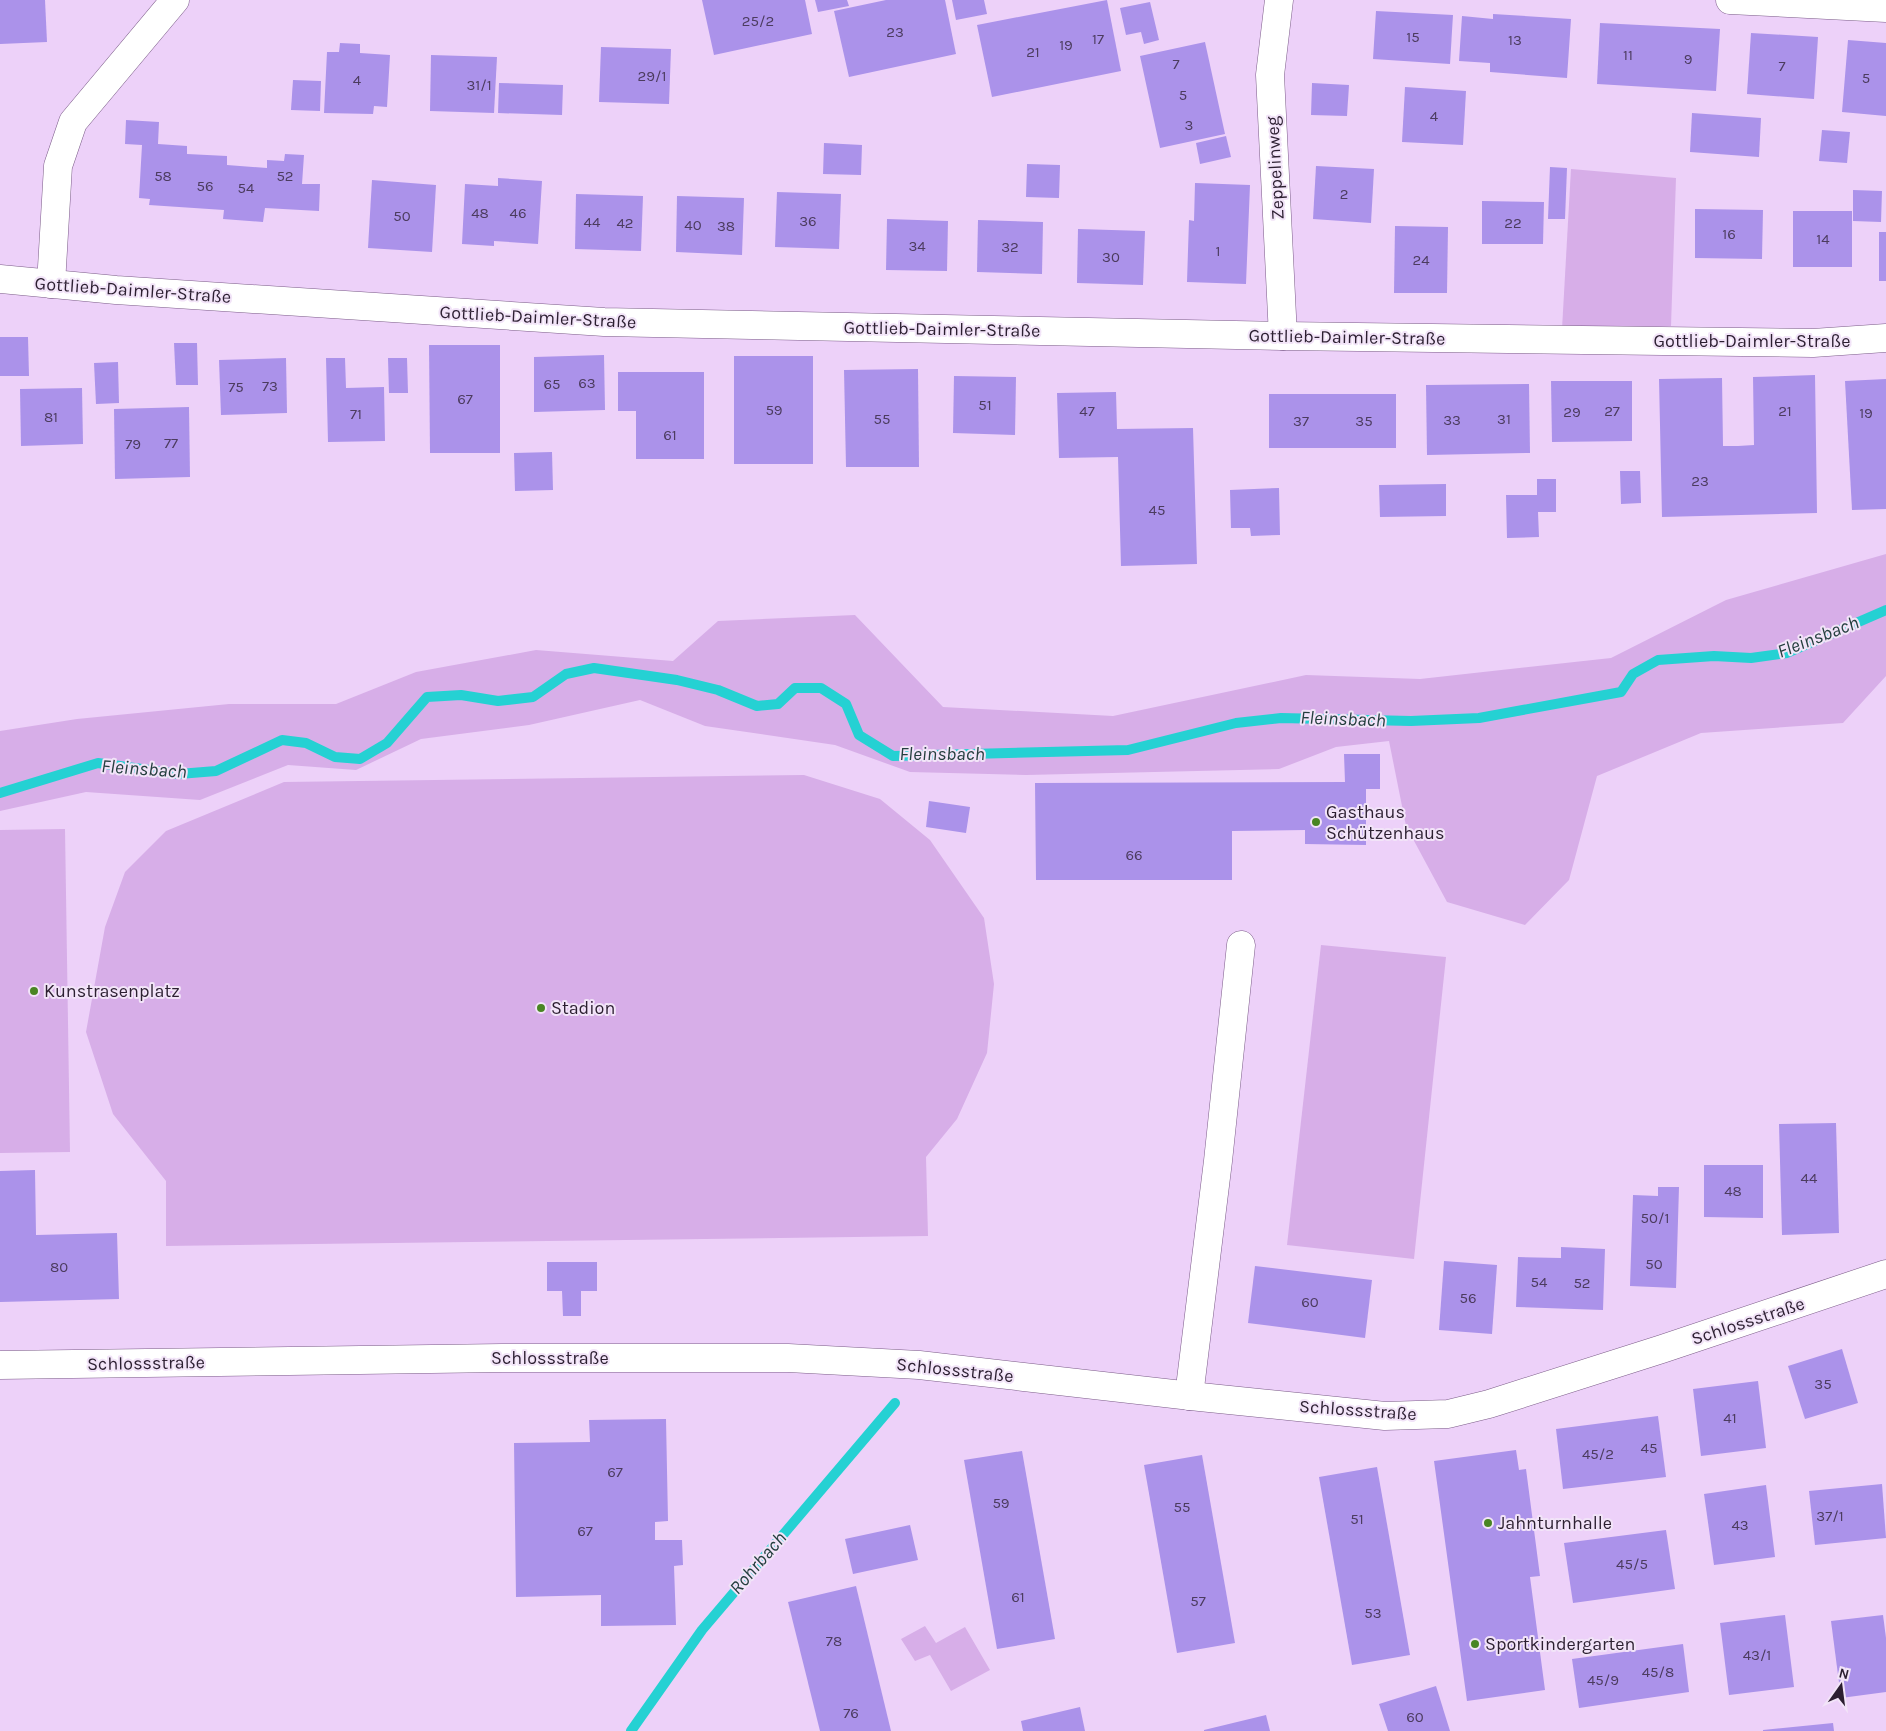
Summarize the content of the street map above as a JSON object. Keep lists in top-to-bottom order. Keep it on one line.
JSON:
{"streets":{"street":["Zeppelinweg","Gottlieb-Daimler-Straße","Schlossstraße"]},"crossings":[["Zeppelinweg","Gottlieb-Daimler-Straße"]],"water":["Fleinsbach","Rohrbach"],"places":["Gasthaus Schützenhaus","Kunstrasenplatz","Stadion","Jahnturnhalle","Sportkindergarten"],"house_numbers":["25/2","23","15","17","13","19","21","11","9","7","7","29/1","5","4","31/1","5","4","3","58","52","56","54","2","48","46","50","36","44","42","22","40","38","16","14","34","32","1","30","24","63","65","73","75","67","51","59","47","27","21","29","19","71","81","55","31","33","37","35","61","77","79","23","45","66","44","48","50/1","50","80","54","52","56","60","35","41","45","45/2","67","59","55","37/1","51","43","67","45/5","61","57","53","78","43/1","45/8","45/9","76","60"],"north":"top"}
